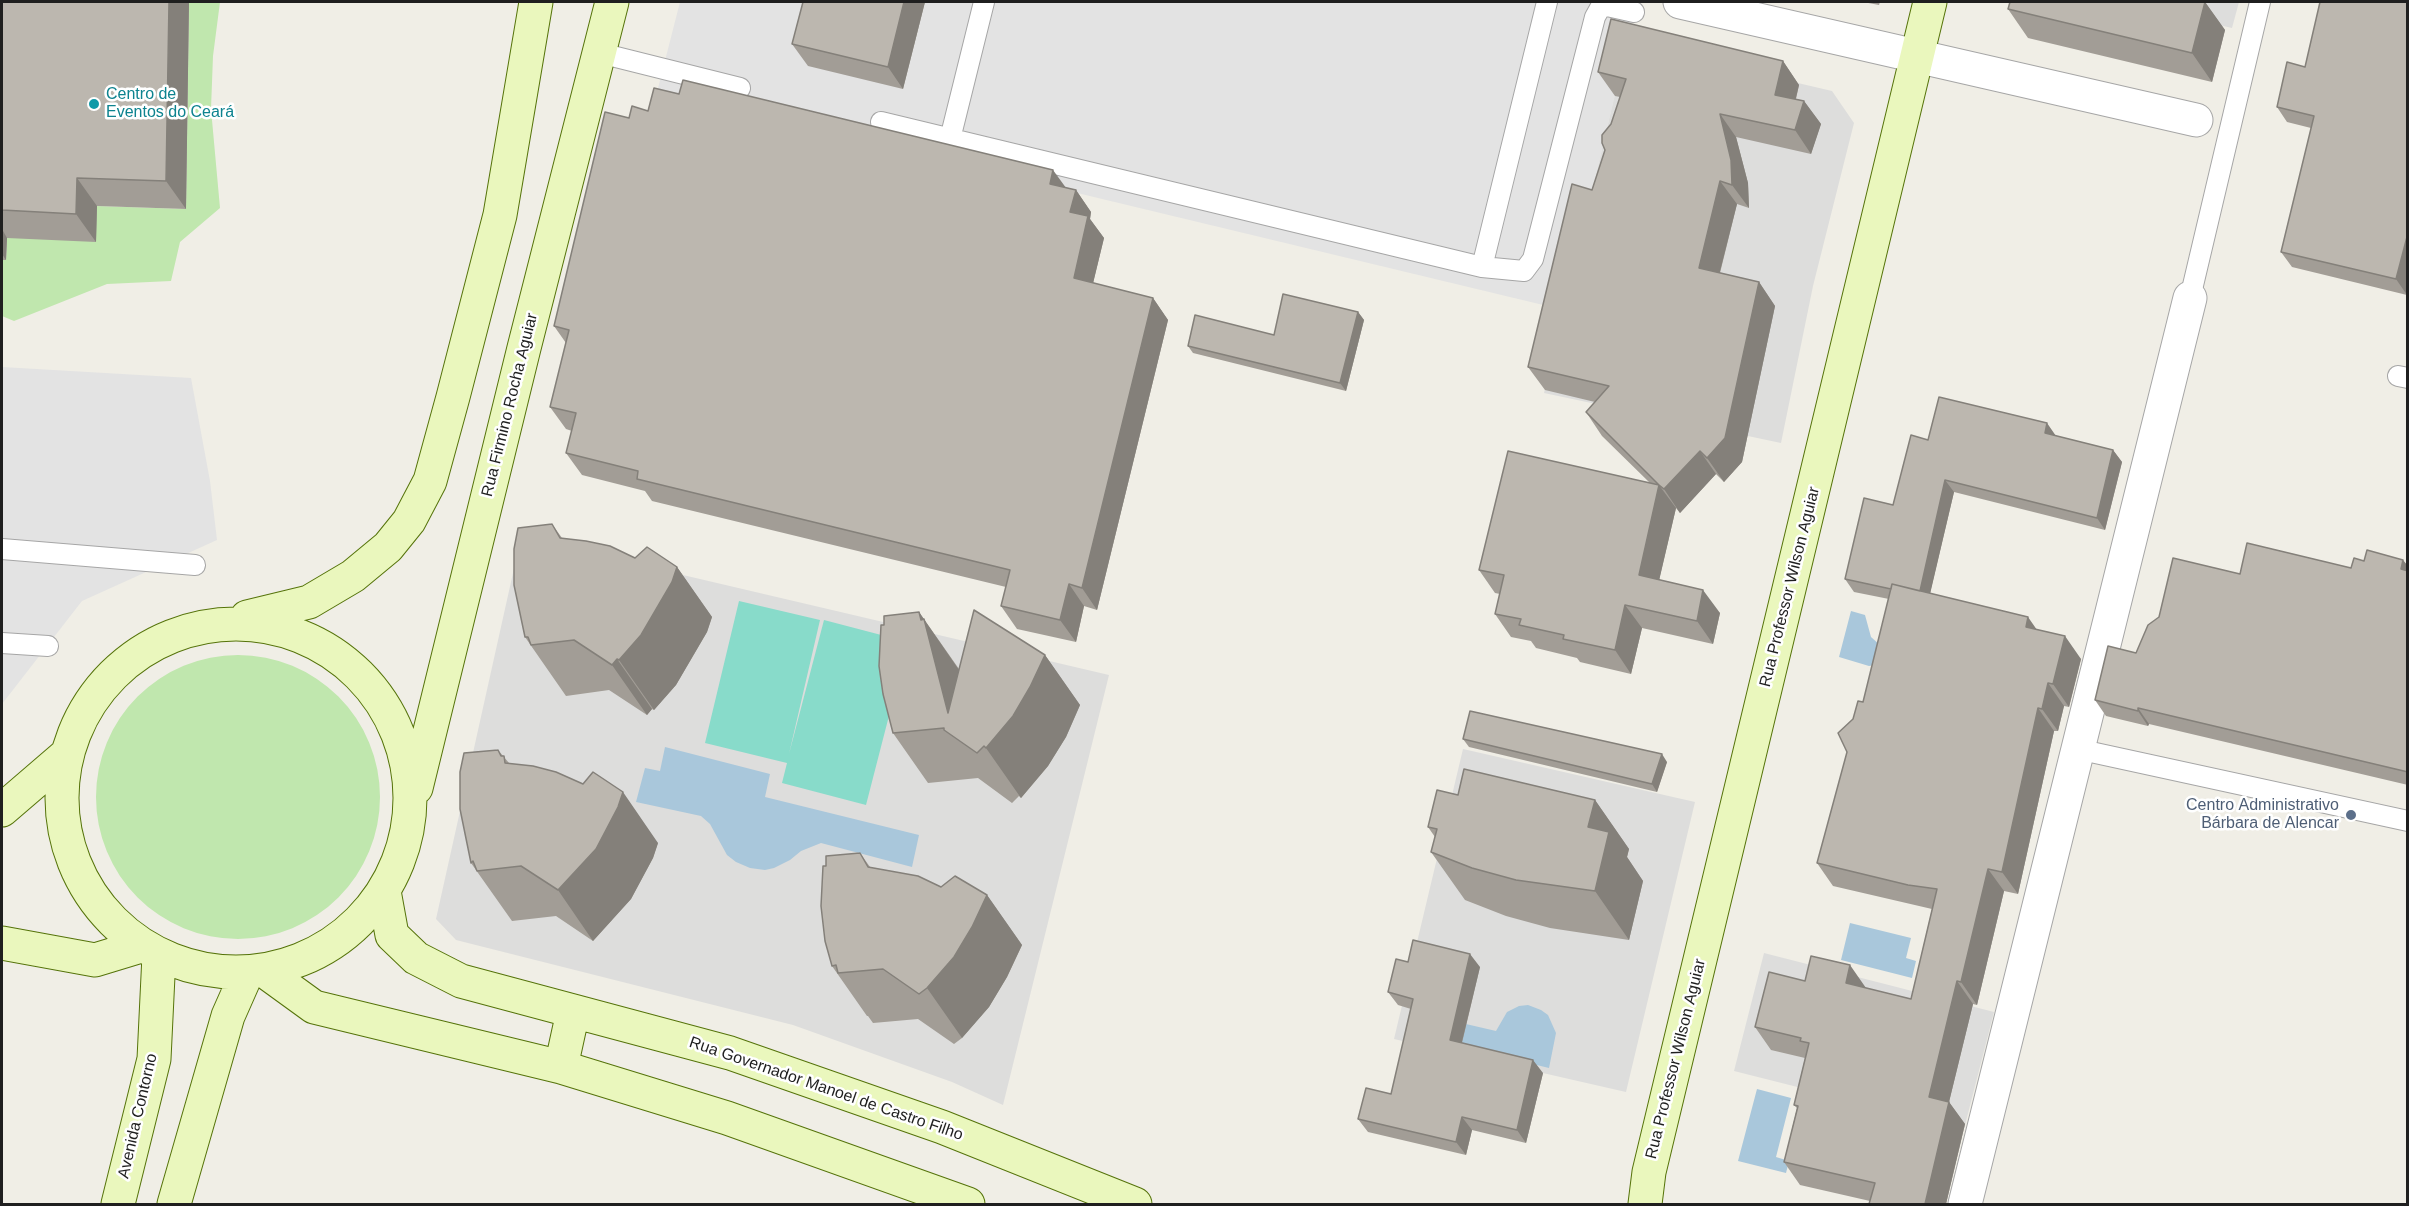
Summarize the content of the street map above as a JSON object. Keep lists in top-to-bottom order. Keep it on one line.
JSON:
{"streets":{"street":["Rua Firmino Rocha Aguiar","Rua Professor Wilson Aguiar","Rua Governador Manoel de Castro Filho","Avenida Contorno"]},"places":["Centro de Eventos do Ceará","Centro Administrativo Bárbara de Alencar"]}
